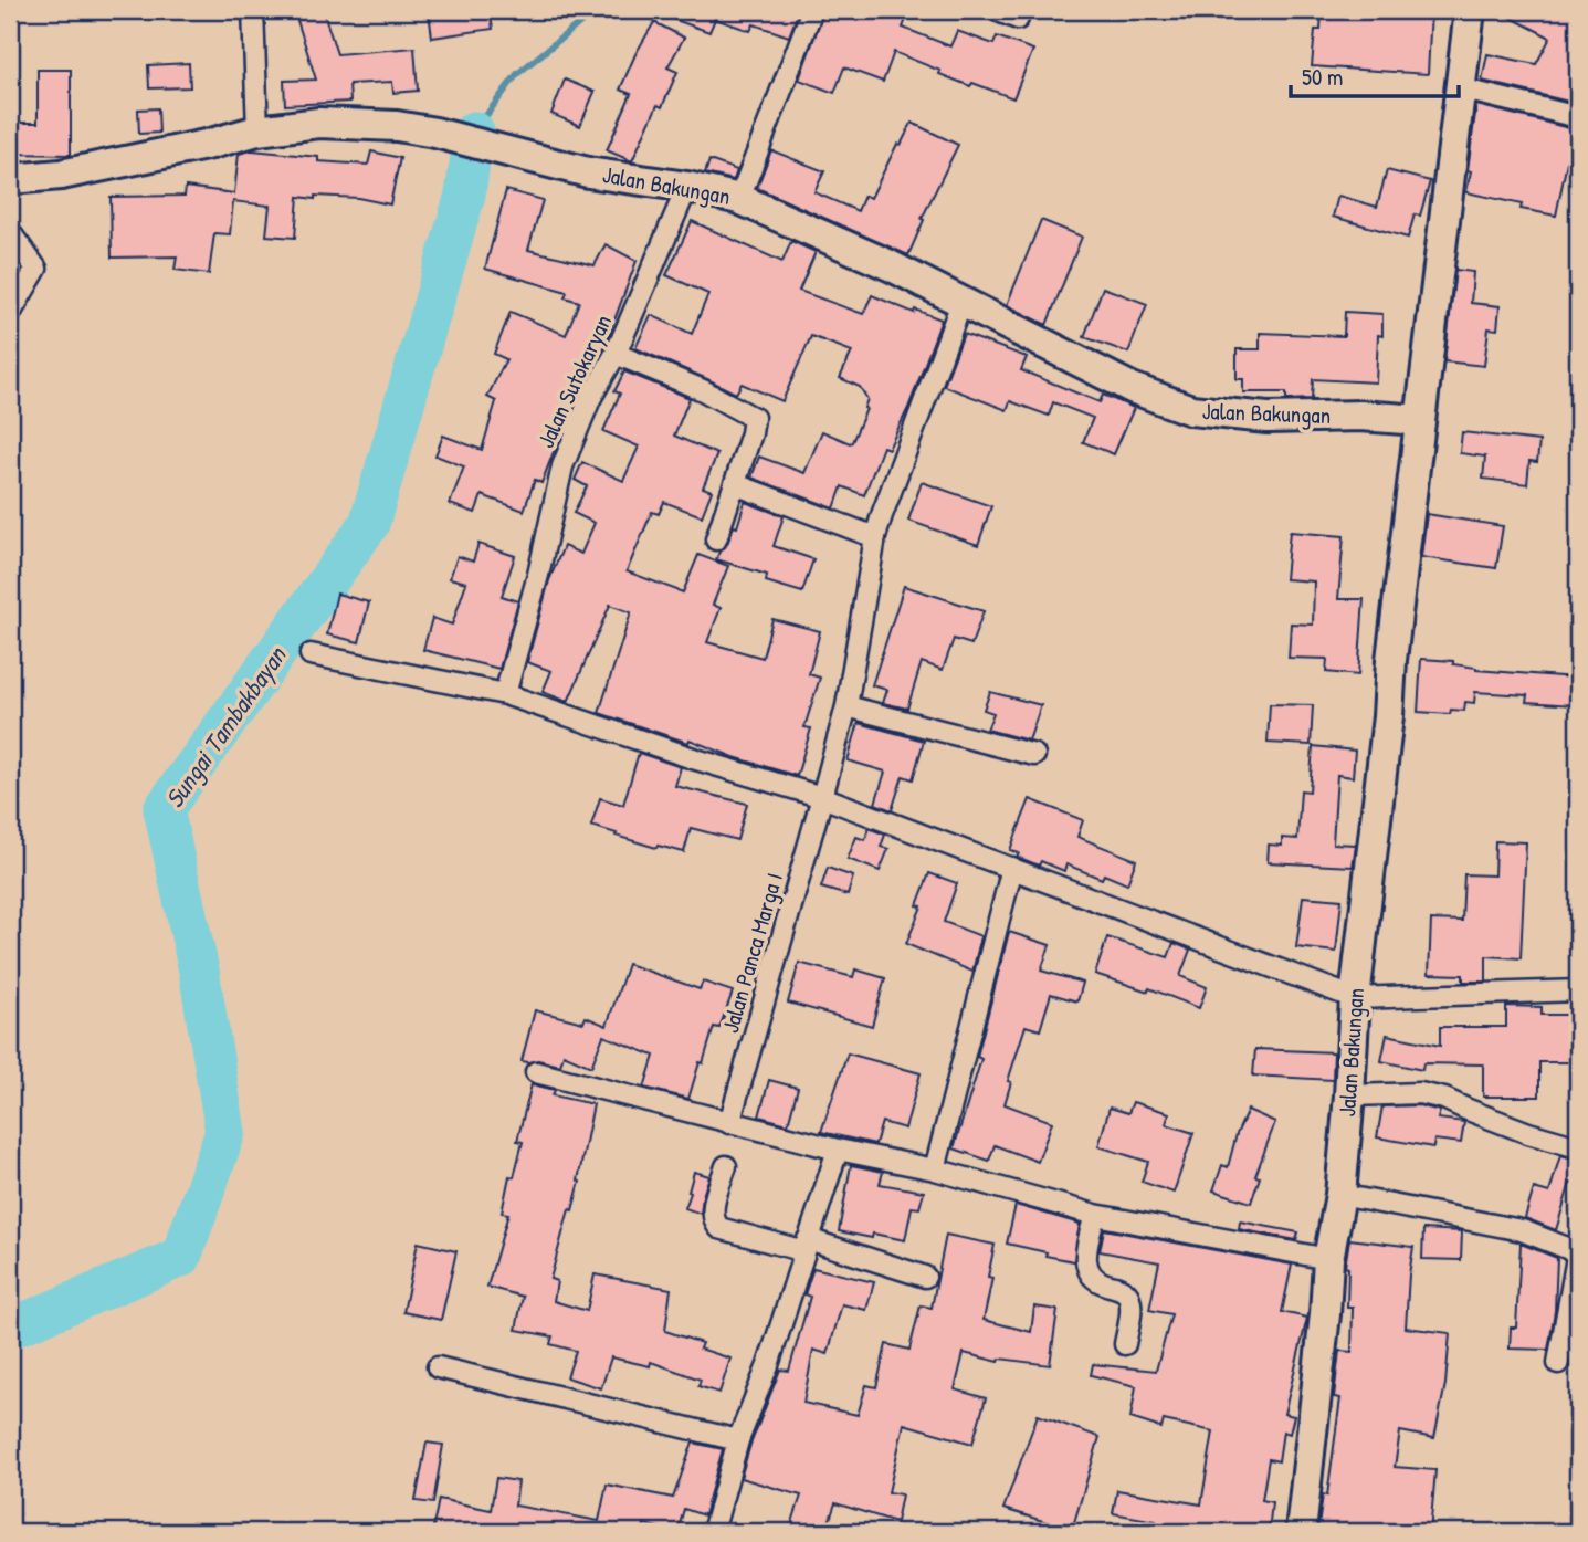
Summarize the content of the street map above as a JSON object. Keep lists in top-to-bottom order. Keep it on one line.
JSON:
{"streets":{"main road":["Jalan Bakungan"],"street":["Jalan Sutokaryan","Jalan Panca Marga I"]},"crossings":[["Jalan Bakungan","Jalan Sutokaryan"],["Jalan Bakungan","Jalan Panca Marga I"]],"water":["Sungai Tambakbayan"],"scale_bar":"50 m"}
